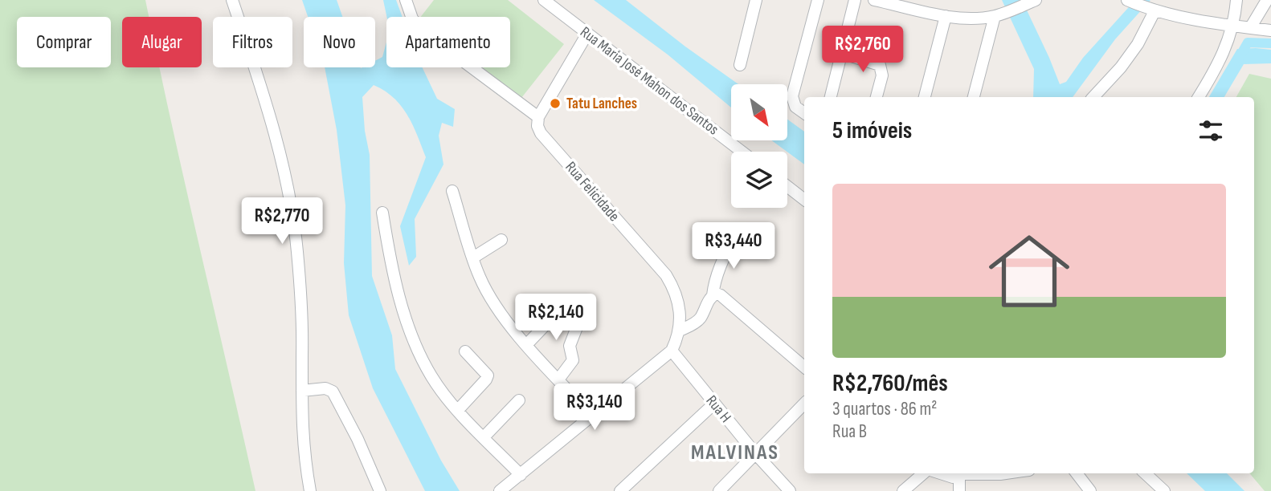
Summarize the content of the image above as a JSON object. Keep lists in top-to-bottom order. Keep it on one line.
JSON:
{"streets":{"street":["Rua Maria José Mahon dos Santos","Rua Felicidade","Rua H"]},"crossings":[["Rua Felicidade","Rua H"]],"districts":["MALVINAS"],"places":["Tatu Lanches"],"north":"bottom right","page":{"chip":["Comprar","Alugar","Filtros","Novo","Apartamento"],"price":["R$2,760","R$2,770","R$3,440","R$2,140","R$3,140"],"heading":"5 imóveis","list":[{"name":"R$2,760/mês","note":"3 quartos · 86 m² · Rua B"}]}}
